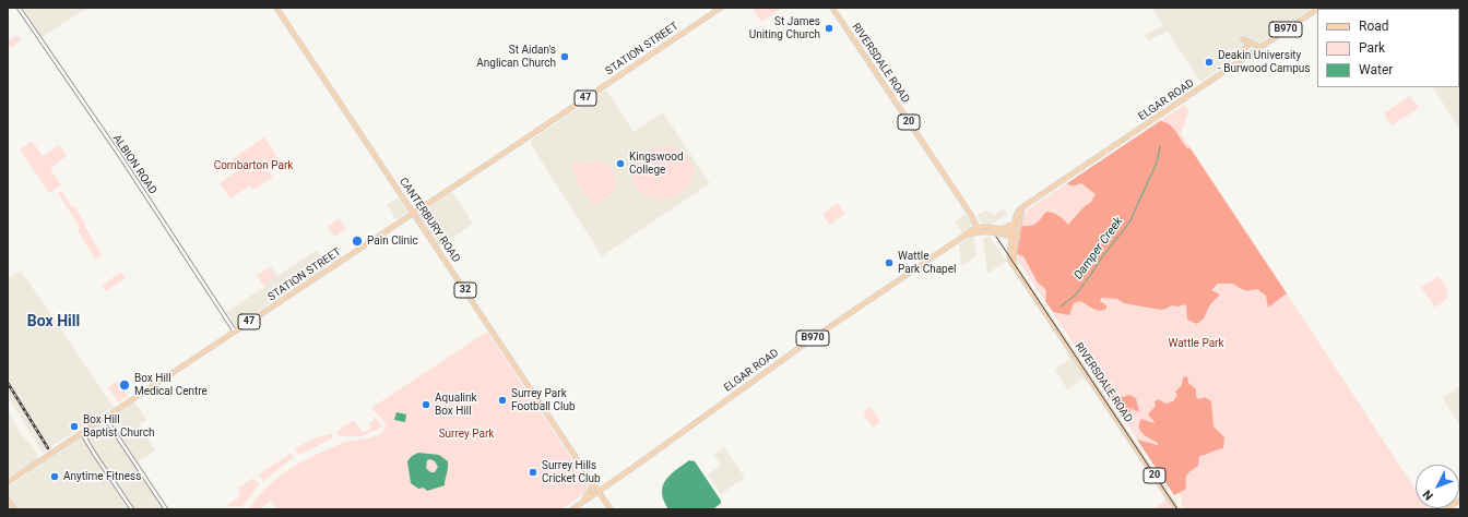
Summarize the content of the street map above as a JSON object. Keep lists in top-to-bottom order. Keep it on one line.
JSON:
{"streets":{"main road":["B970","STATION STREET","RIVERSDALE ROAD","47","ELGAR ROAD","20","CANTERBURY ROAD","32"],"street":["ALBION ROAD"]},"crossings":[["STATION STREET","ALBION ROAD"],["STATION STREET","CANTERBURY ROAD"],["RIVERSDALE ROAD","ELGAR ROAD"],["ELGAR ROAD","CANTERBURY ROAD"]],"districts":["Box Hill"],"water":["Damper Creek"],"parks":["Combarton Park","Wattle Park","Surrey Park"],"places":["St James Uniting Church","St Aidan's Anglican Church","Deakin University - Burwood Campus","Kingswood College","Pain Clinic","Wattle Park Chapel","Box Hill Medical Centre","Surrey Park Football Club","Aqualink Box Hill","Box Hill Baptist Church","Surrey Hills Cricket Club","Anytime Fitness"],"legend":["Road","Park","Water"],"north":"bottom left"}
